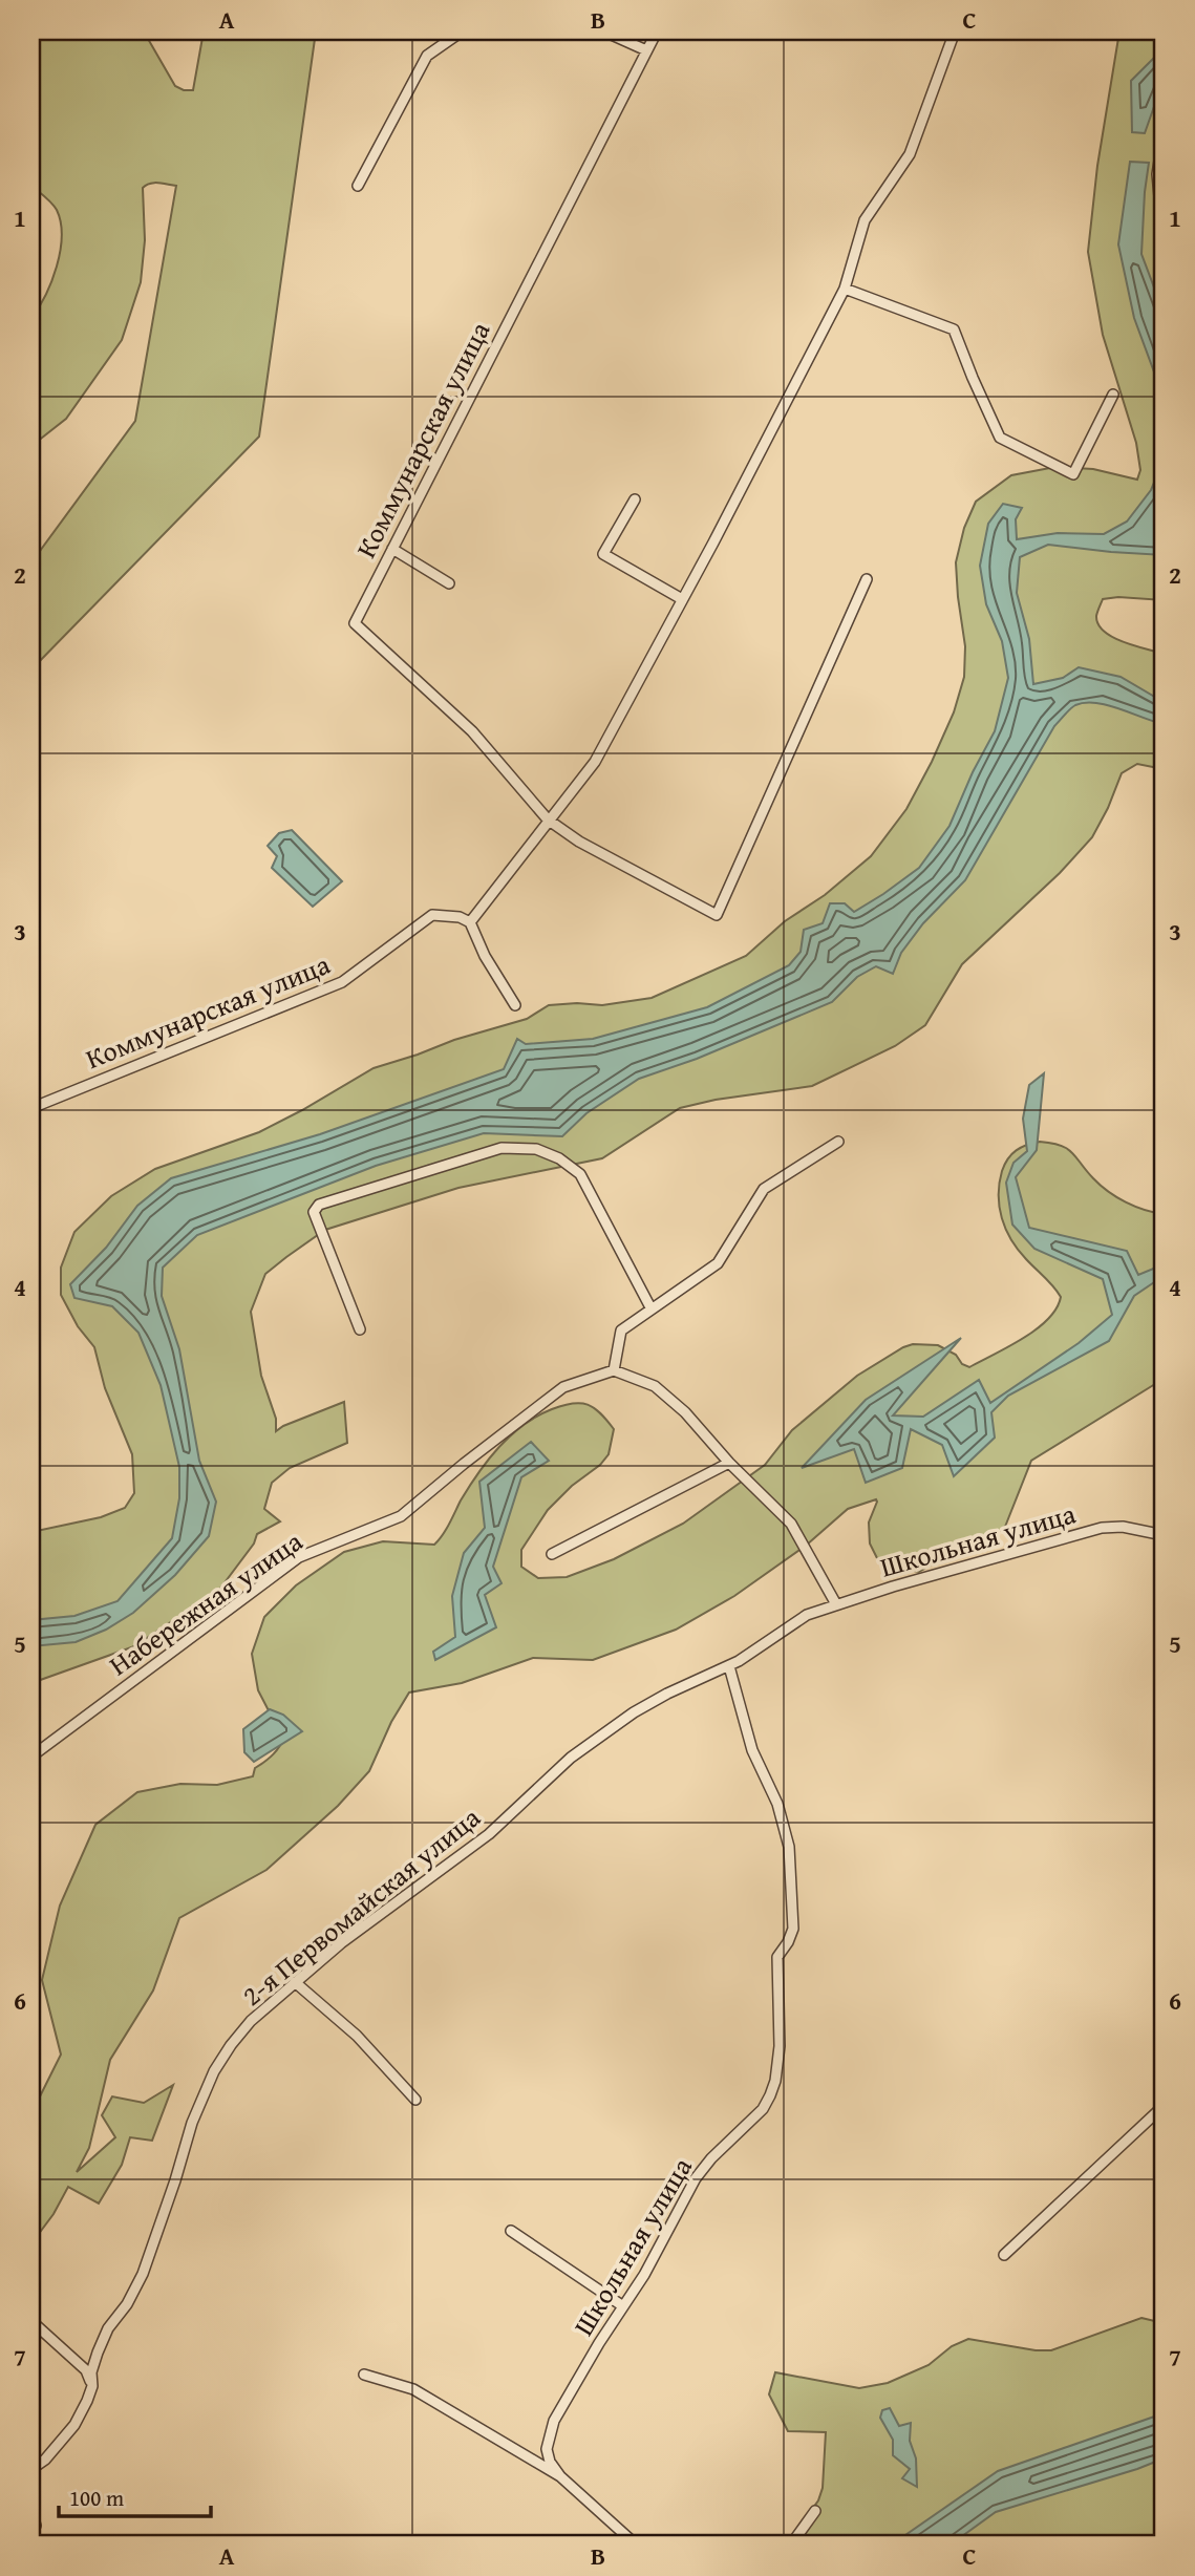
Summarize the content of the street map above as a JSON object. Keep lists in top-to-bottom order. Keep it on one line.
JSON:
{"streets":{"street":["Коммунарская улица","Школьная улица","Набережная улица","2-я Первомайская улица"]},"crossings":[["Школьная улица","2-я Первомайская улица"]],"scale_bar":"100 m","grid":{"columns":["A","B","C"],"rows":["1","2","3","4","5","6","7"]}}
